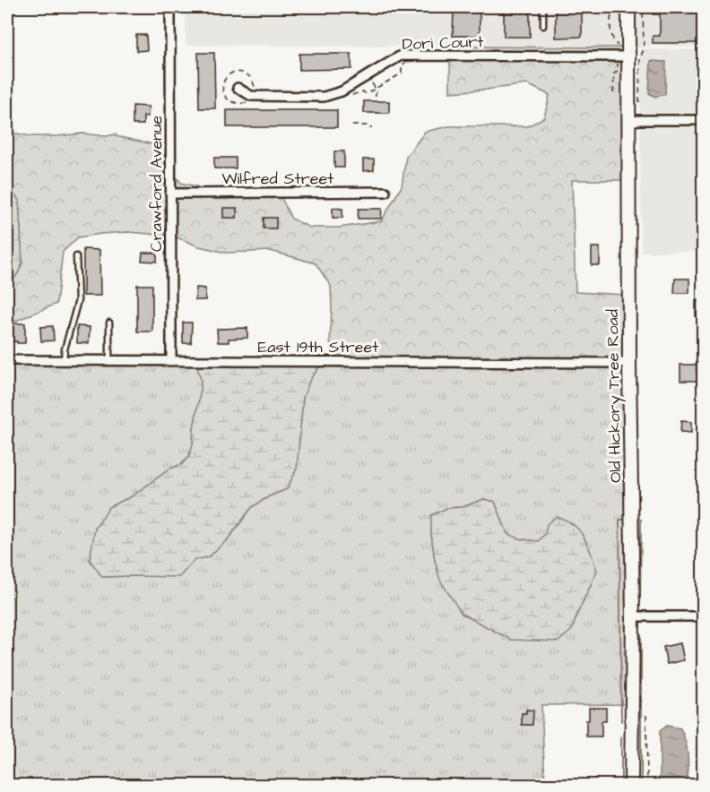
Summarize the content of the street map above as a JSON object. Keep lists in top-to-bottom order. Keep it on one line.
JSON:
{"streets":{"street":["Dori Court","Wilfred Street","Crawford Avenue","East 19th Street","Old Hickory Tree Road"]},"crossings":[["Dori Court","Old Hickory Tree Road"],["Wilfred Street","Crawford Avenue"],["Crawford Avenue","East 19th Street"],["East 19th Street","Old Hickory Tree Road"]]}
